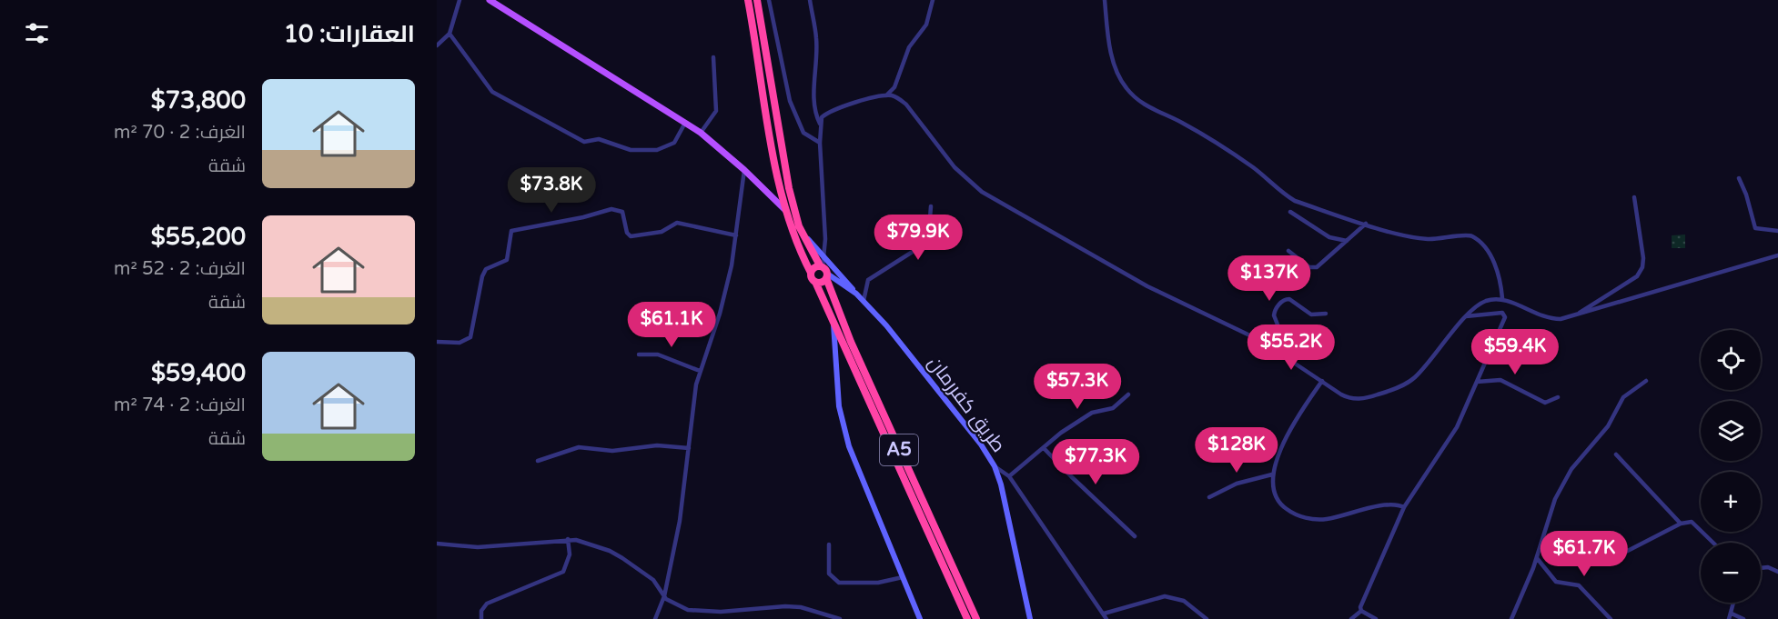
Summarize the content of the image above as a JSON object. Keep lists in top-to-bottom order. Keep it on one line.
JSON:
{"streets":{"highway":["A5"],"main road":["طريق كفررمان"]},"crossings":[["طريق كفررمان","A5"]],"page":{"heading":"العقارات: 10","list":[{"name":"$73,800","note":"الغرف: 2 · 70 m² · شقة"},{"name":"$55,200","note":"الغرف: 2 · 52 m² · شقة"},{"name":"$59,400","note":"الغرف: 2 · 74 m² · شقة"}],"price":["$73.8K","$79.9K","$137K","$61.1K","$55.2K","$59.4K","$57.3K","$128K","$77.3K","$61.7K"],"map_buttons":["+","−"]}}
